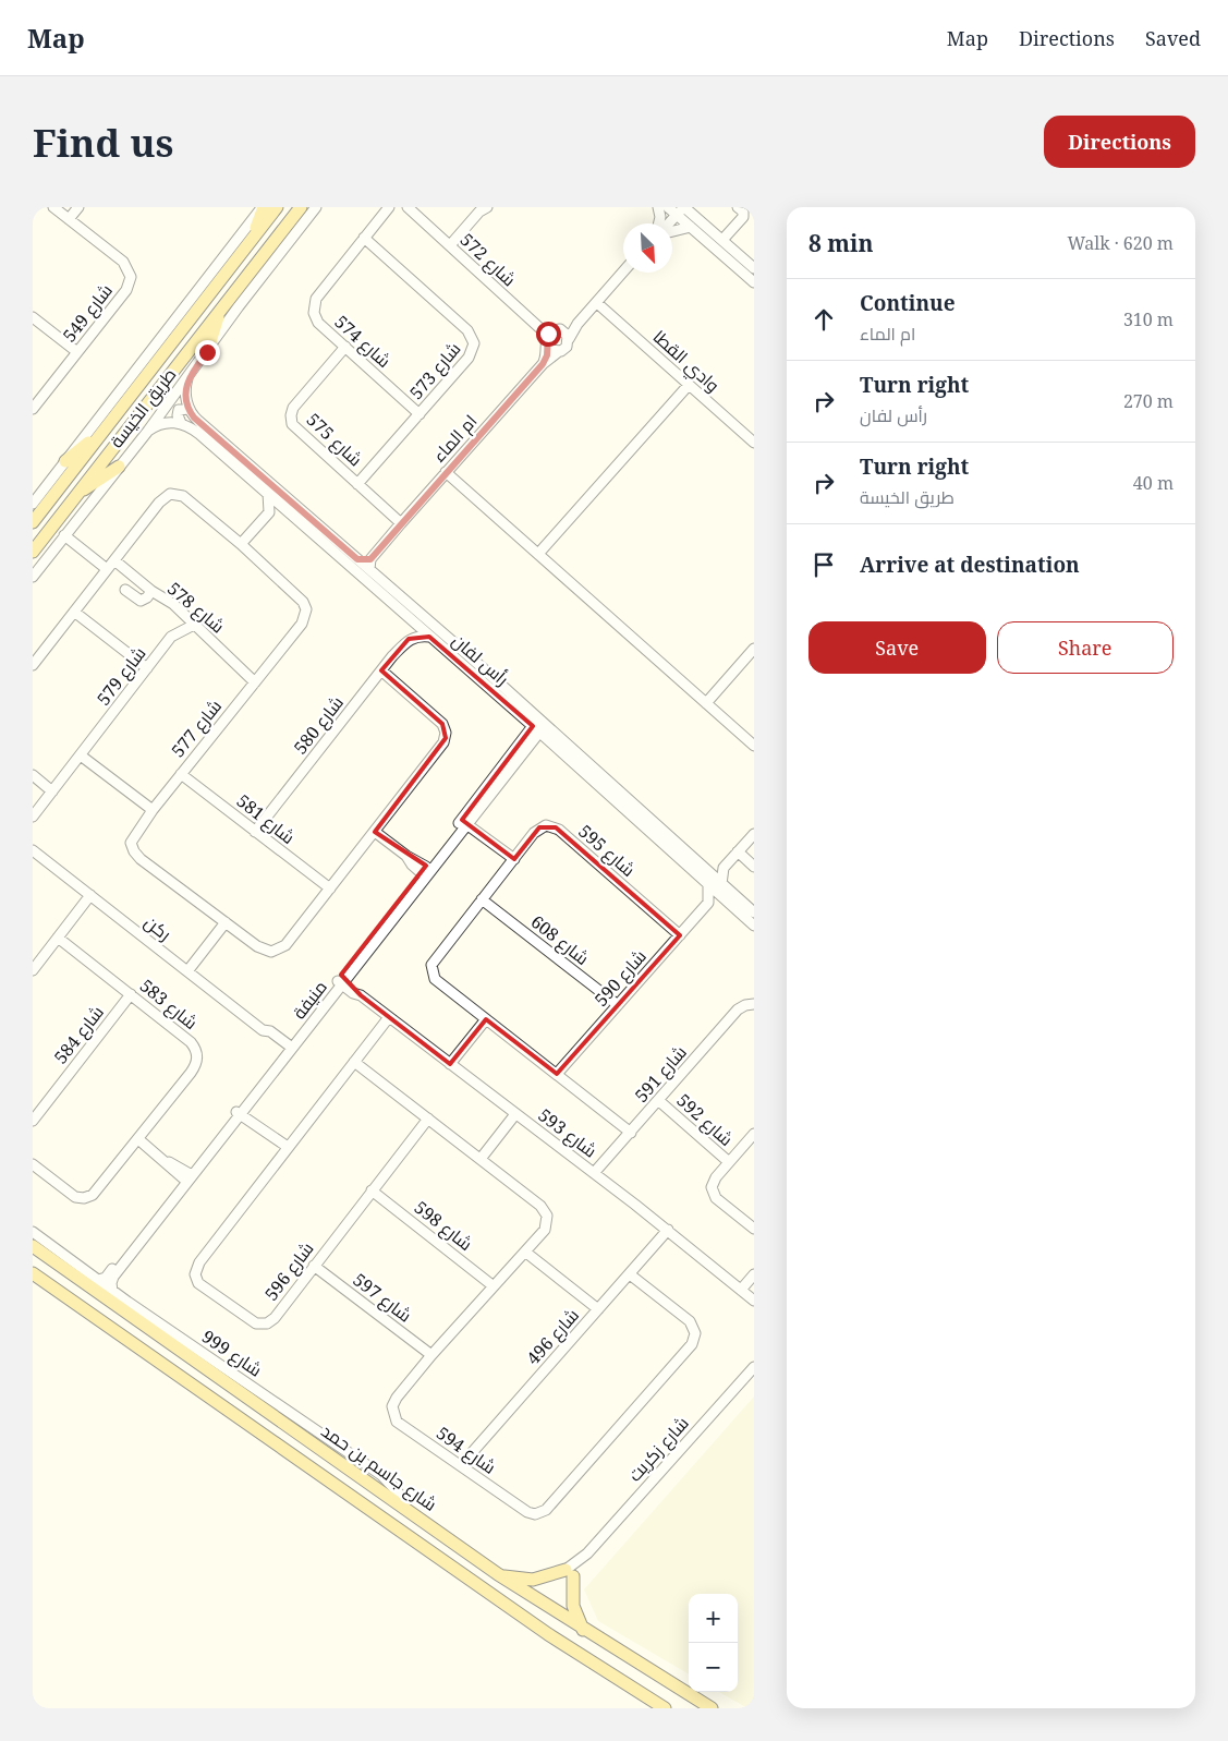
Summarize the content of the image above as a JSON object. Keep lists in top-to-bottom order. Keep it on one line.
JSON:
{"streets":{"main road":["طريق الخيسة","شارع جاسم بن حمد"],"street":["شارع 572","شارع 549","شارع 574","وادي القطا","شارع 573","ام الماء","شارع 575","شارع 578","رأس لفان","شارع 579","شارع 580","شارع 577","شارع 581","شارع 595","ركن","شارع 608","شارع 590","منيفة","شارع 583","شارع 584","شارع 591","شارع 592","شارع 593","شارع 598","شارع 596","شارع 597","شارع 496","شارع 999","شارع زكريت","شارع 594"]},"crossings":[["شارع 572","ام الماء"],["شارع 574","شارع 573"],["شارع 574","شارع 575"],["شارع 573","شارع 575"],["ام الماء","شارع 575"],["ام الماء","رأس لفان"],["شارع 578","شارع 579"],["شارع 578","شارع 577"],["رأس لفان","منيفة"],["شارع 580","شارع 577"],["شارع 580","شارع 581"],["شارع 577","شارع 581"],["شارع 595","شارع 608"],["شارع 595","شارع 590"],["شارع 595","شارع 591"],["ركن","منيفة"],["شارع 608","شارع 590"],["منيفة","شارع 593"],["منيفة","شارع 999"],["شارع 583","شارع 584"],["شارع 591","شارع 592"],["شارع 591","شارع 593"],["شارع 593","شارع 596"],["شارع 593","شارع 496"],["شارع 598","شارع 596"],["شارع 598","شارع 594"],["شارع 596","شارع 597"],["شارع 596","شارع 594"],["شارع 597","شارع 594"],["شارع 496","شارع 594"],["شارع 999","شارع جاسم بن حمد"]],"north":"bottom right","page":{"header":"Map","nav":["Map","Directions","Saved"],"buttons":["Directions",["Save","Share"]],"title":"Find us","heading":["8 min","Walk · 620 m"],"list":[["Continue","ام الماء","310 m"],["Turn right","رأس لفان","270 m"],["Turn right","طريق الخيسة","40 m"],"Arrive at destination"],"map_buttons":["+","−"]}}
